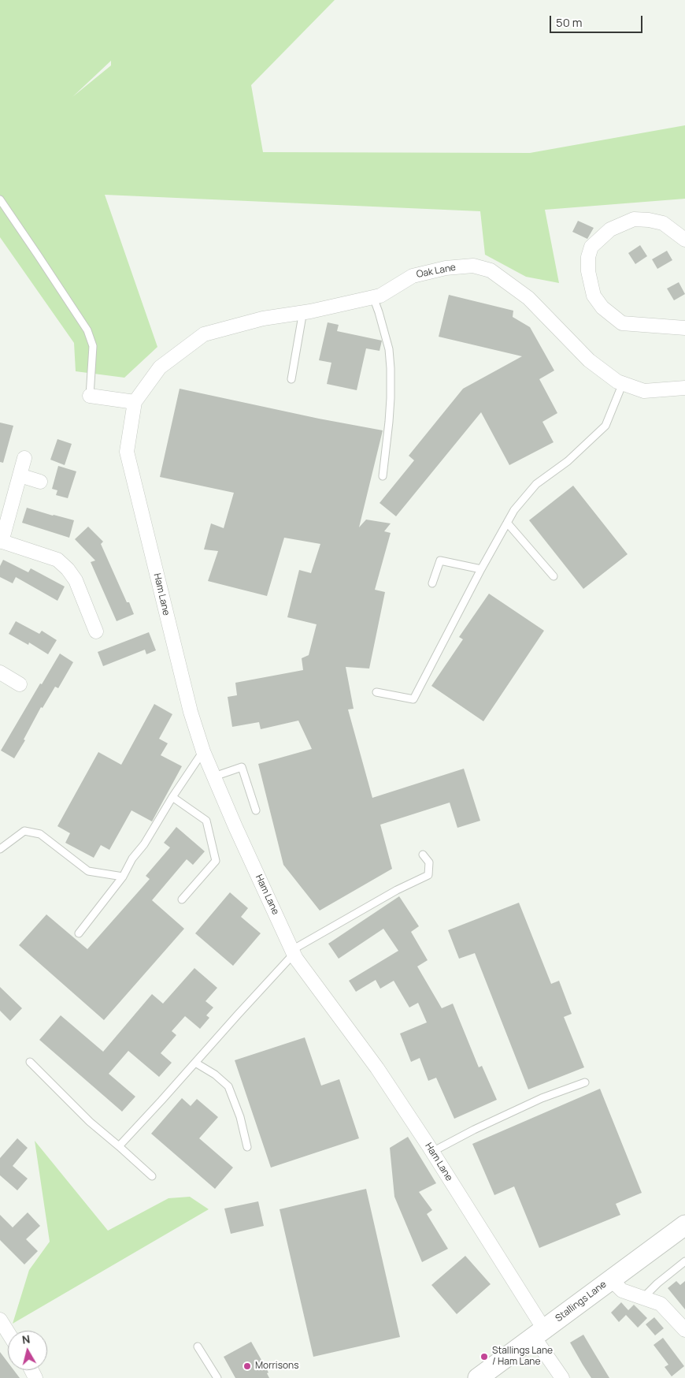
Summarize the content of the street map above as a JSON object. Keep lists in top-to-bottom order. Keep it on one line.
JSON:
{"streets":{"main road":["Stallings Lane"],"street":["Oak Lane","Ham Lane"]},"crossings":[["Oak Lane","Ham Lane"],["Ham Lane","Stallings Lane"]],"places":["Stallings Lane / Ham Lane","Morrisons"],"scale_bar":"50 m","north":"top"}
